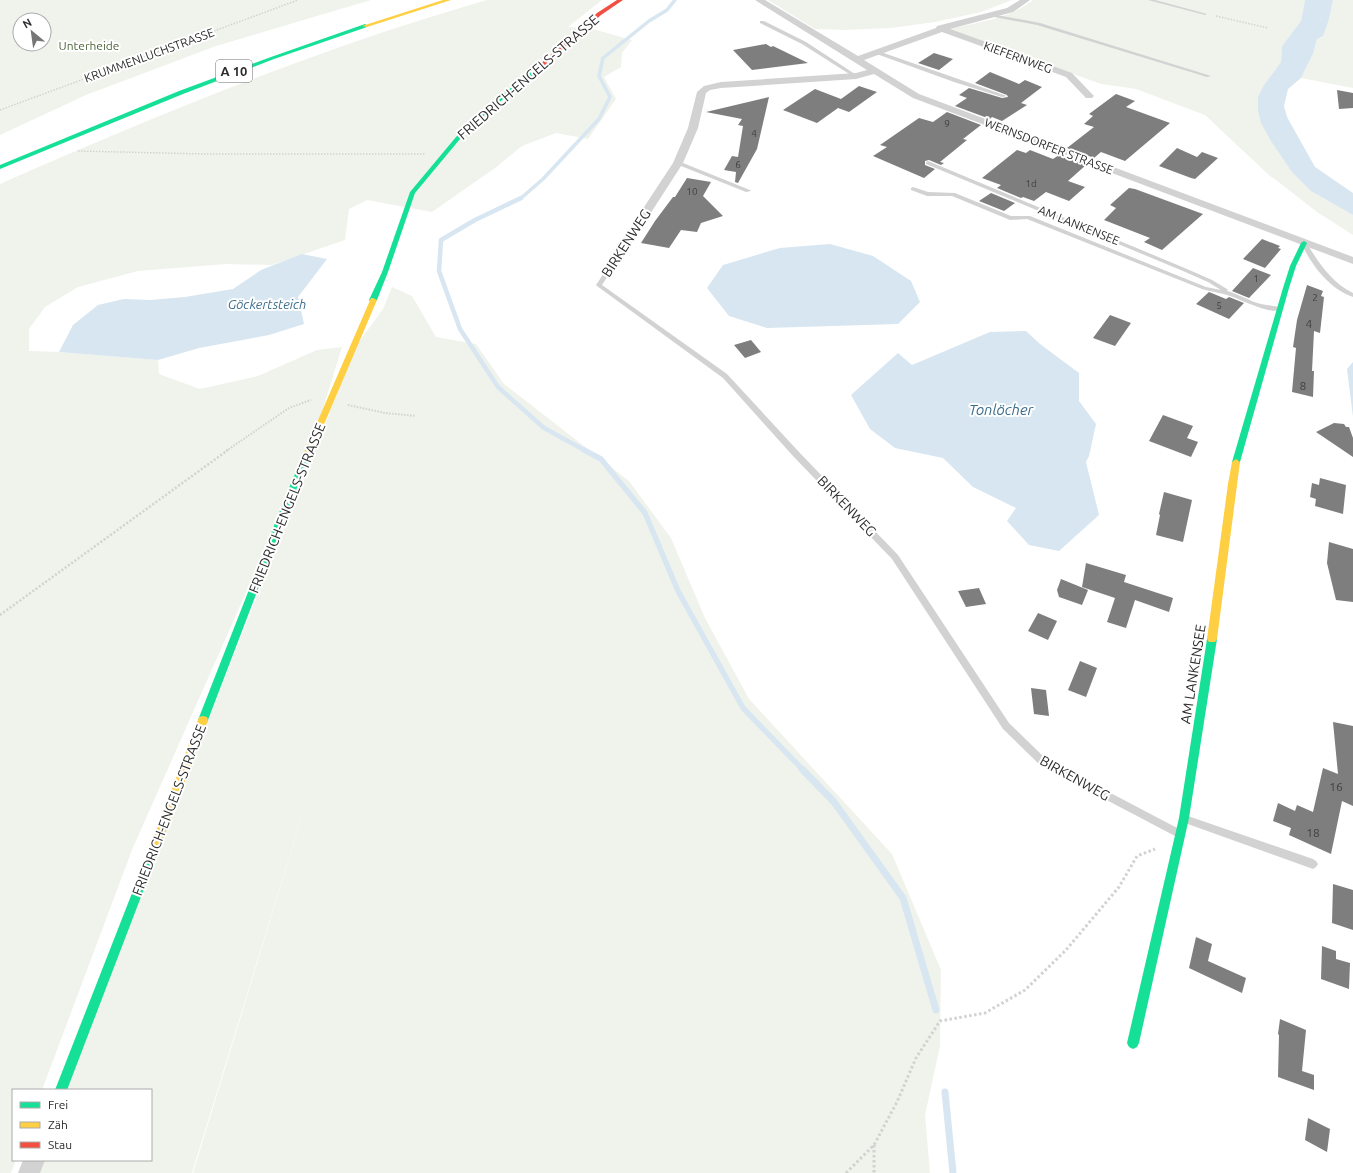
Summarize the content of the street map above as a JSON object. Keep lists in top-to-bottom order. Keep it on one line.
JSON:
{"streets":{"main road":["A 10","FRIEDRICH-ENGELS-STRASSE","AM LANKENSEE"],"street":["KIEFERNWEG","WERNSDORFER STRASSE","BIRKENWEG"],"path":["KRUMMENLUCHSTRASSE"]},"crossings":[["WERNSDORFER STRASSE","AM LANKENSEE"],["WERNSDORFER STRASSE","BIRKENWEG"],["AM LANKENSEE","BIRKENWEG"]],"water":["Göckertsteich","Tonlöcher"],"parks":["Unterheide"],"house_numbers":["9","4","6","1d","10","1","2","5","4","8","16","18"],"legend":["Frei","Zäh","Stau"],"north":"top left"}
